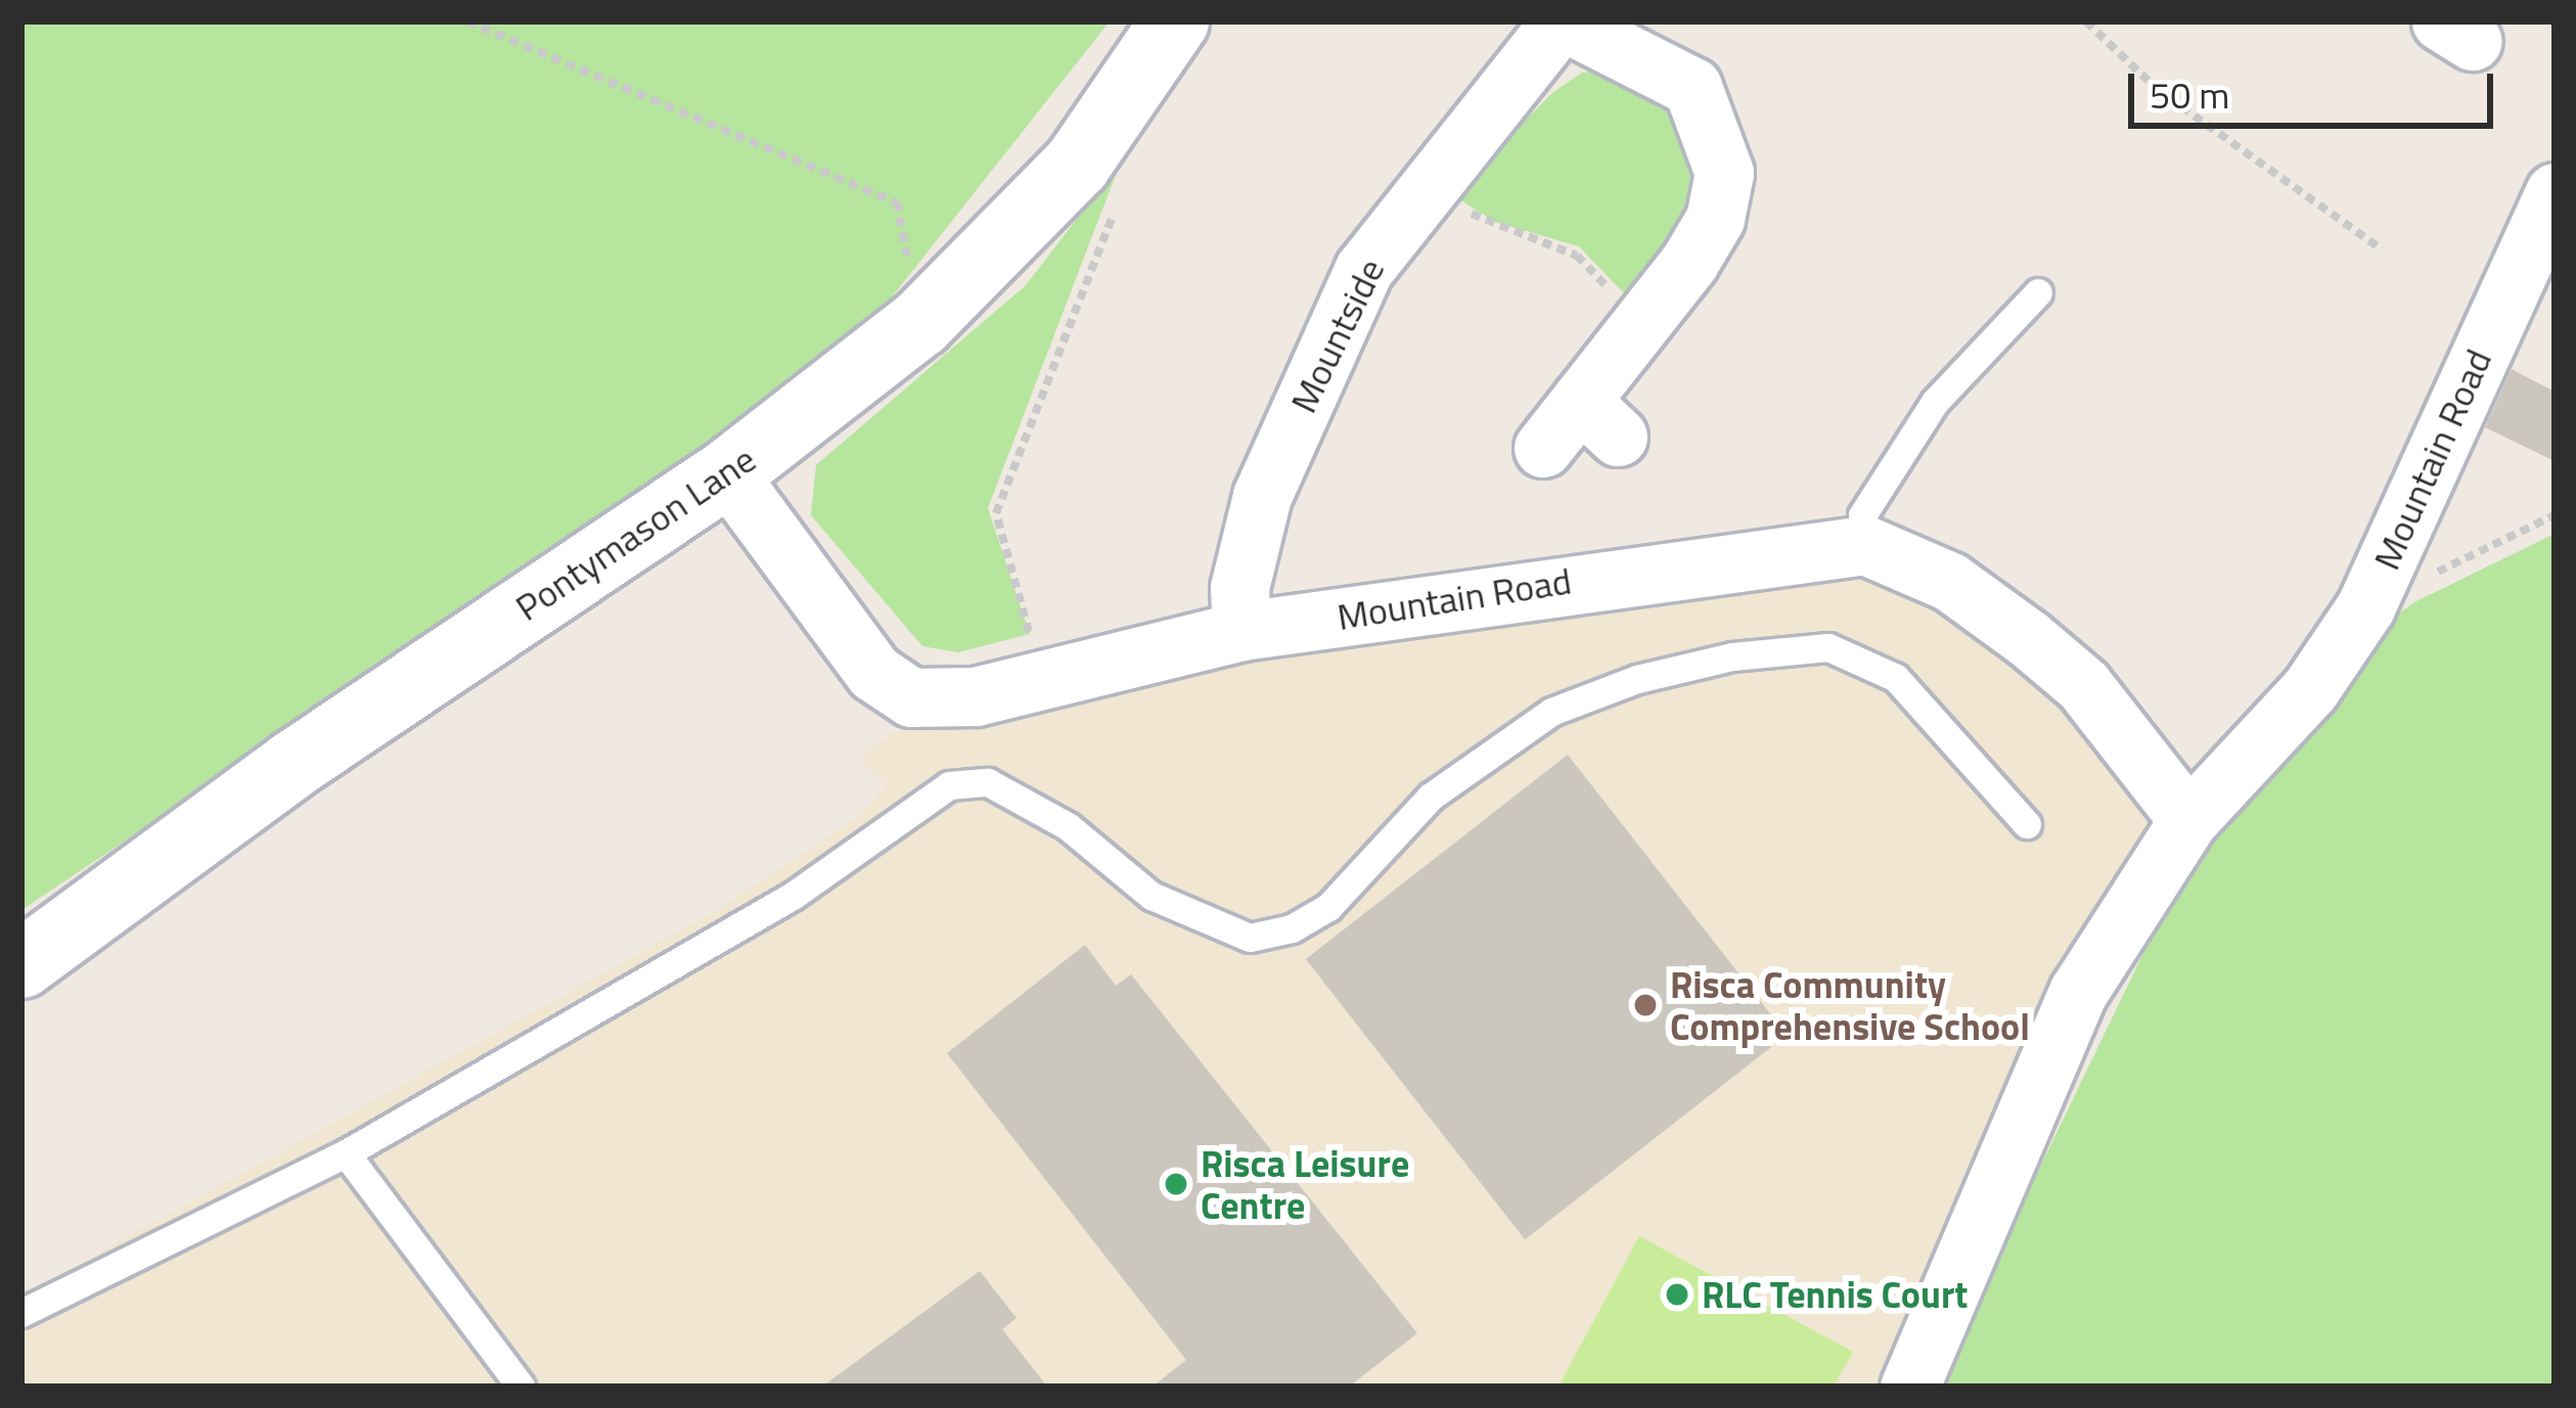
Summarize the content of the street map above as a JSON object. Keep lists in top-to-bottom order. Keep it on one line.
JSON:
{"streets":{"street":["Mountside","Mountain Road","Pontymason Lane"]},"crossings":[["Mountside","Mountain Road"],["Mountain Road","Pontymason Lane"]],"places":["Risca Community Comprehensive School","Risca Leisure Centre","RLC Tennis Court"],"scale_bar":"50 m"}
